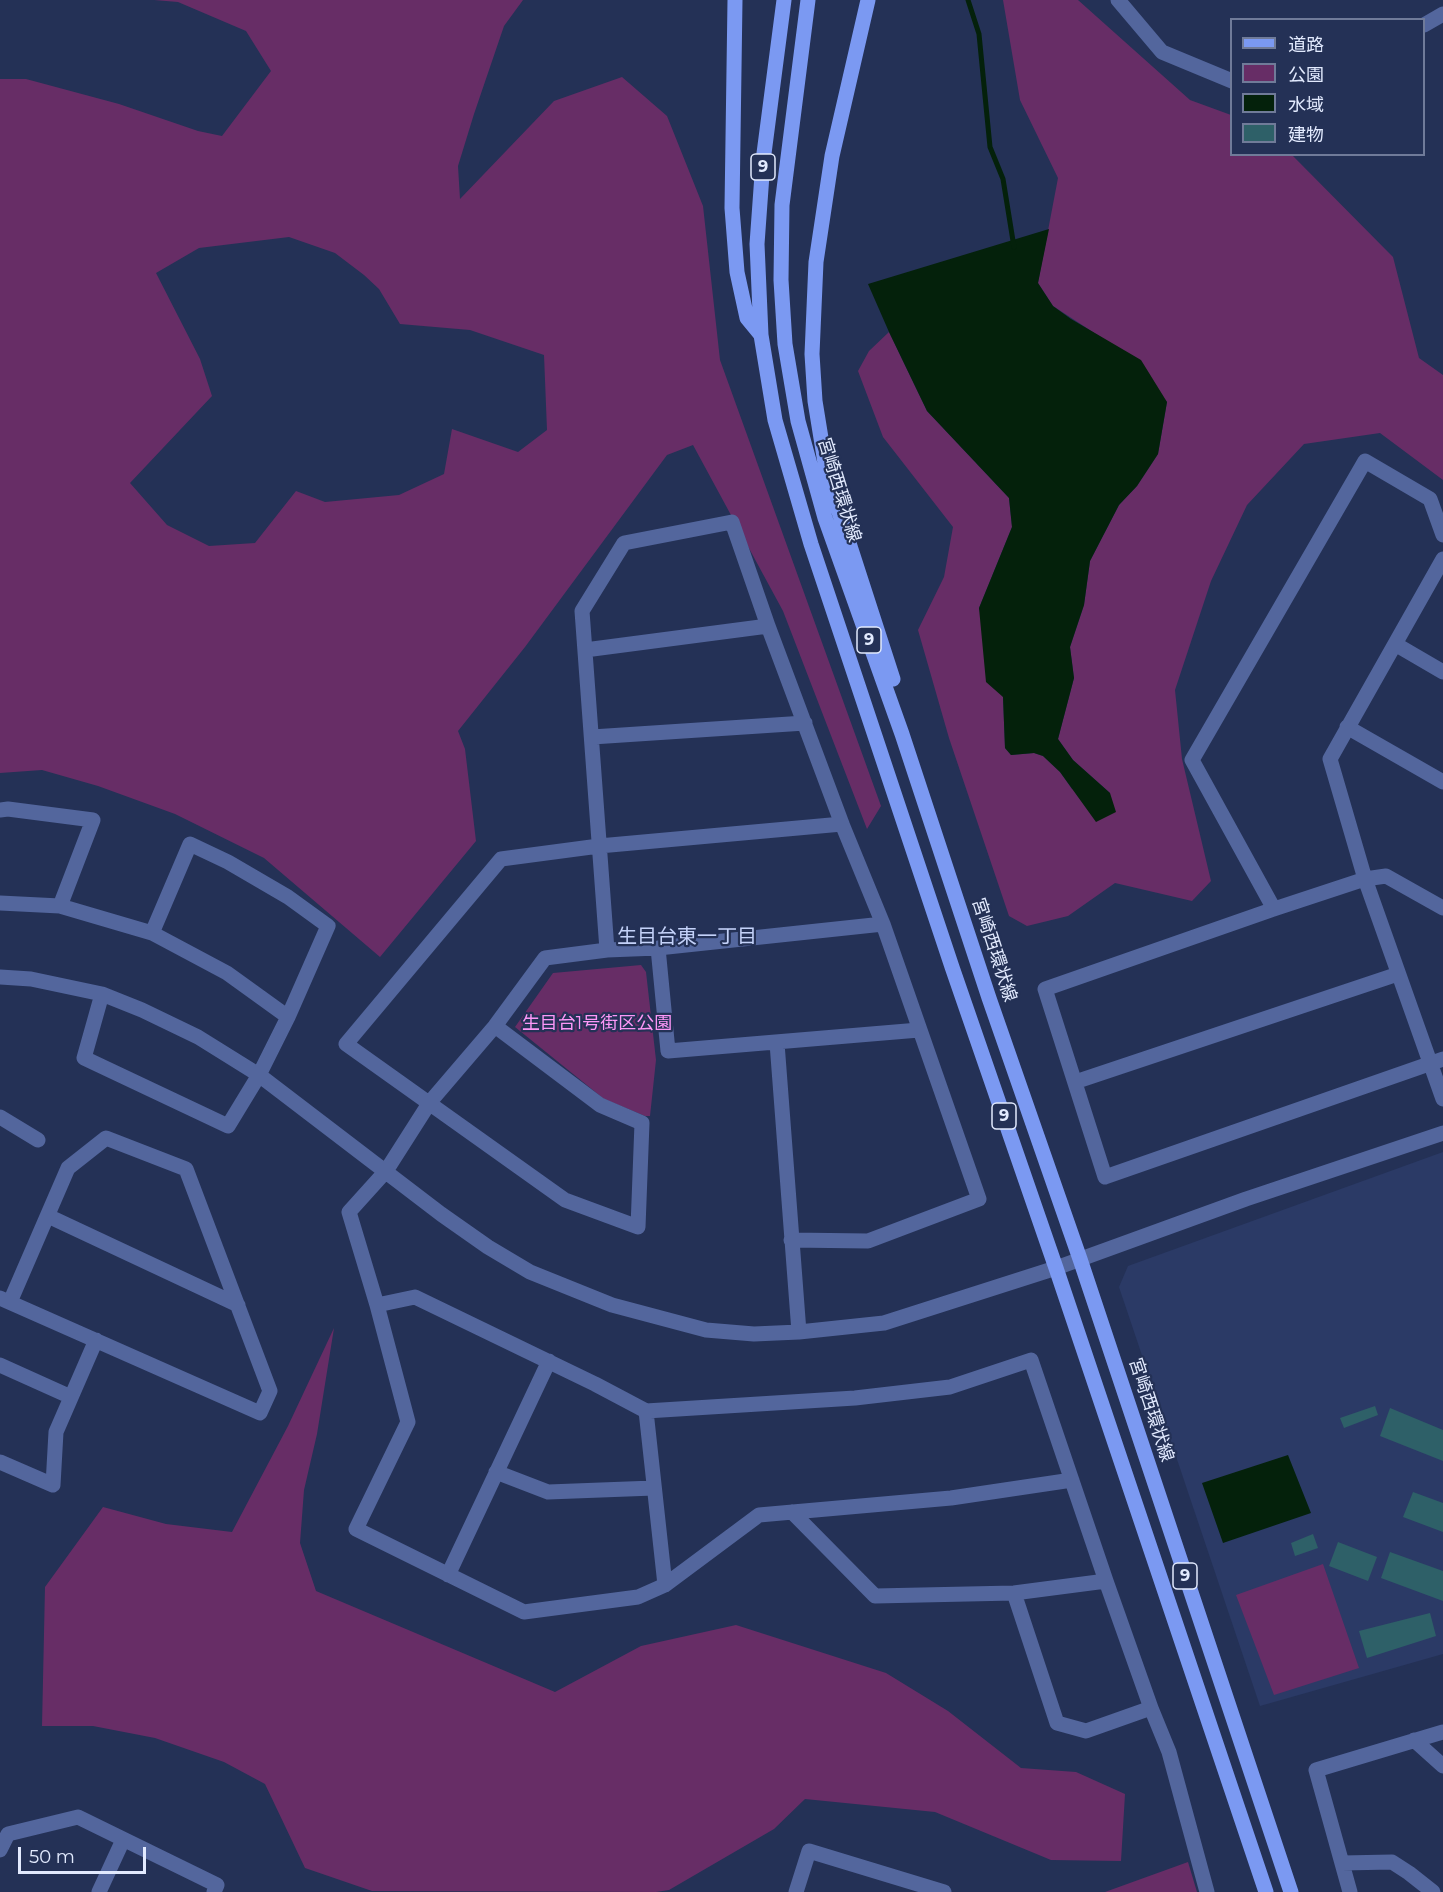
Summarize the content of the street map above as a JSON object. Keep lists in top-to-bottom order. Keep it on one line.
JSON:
{"streets":{"main road":["9","宮崎西環状線"]},"districts":["生目台東一丁目"],"parks":["生目台1号街区公園"],"legend":["道路","公園","水域","建物"],"scale_bar":"50 m"}
